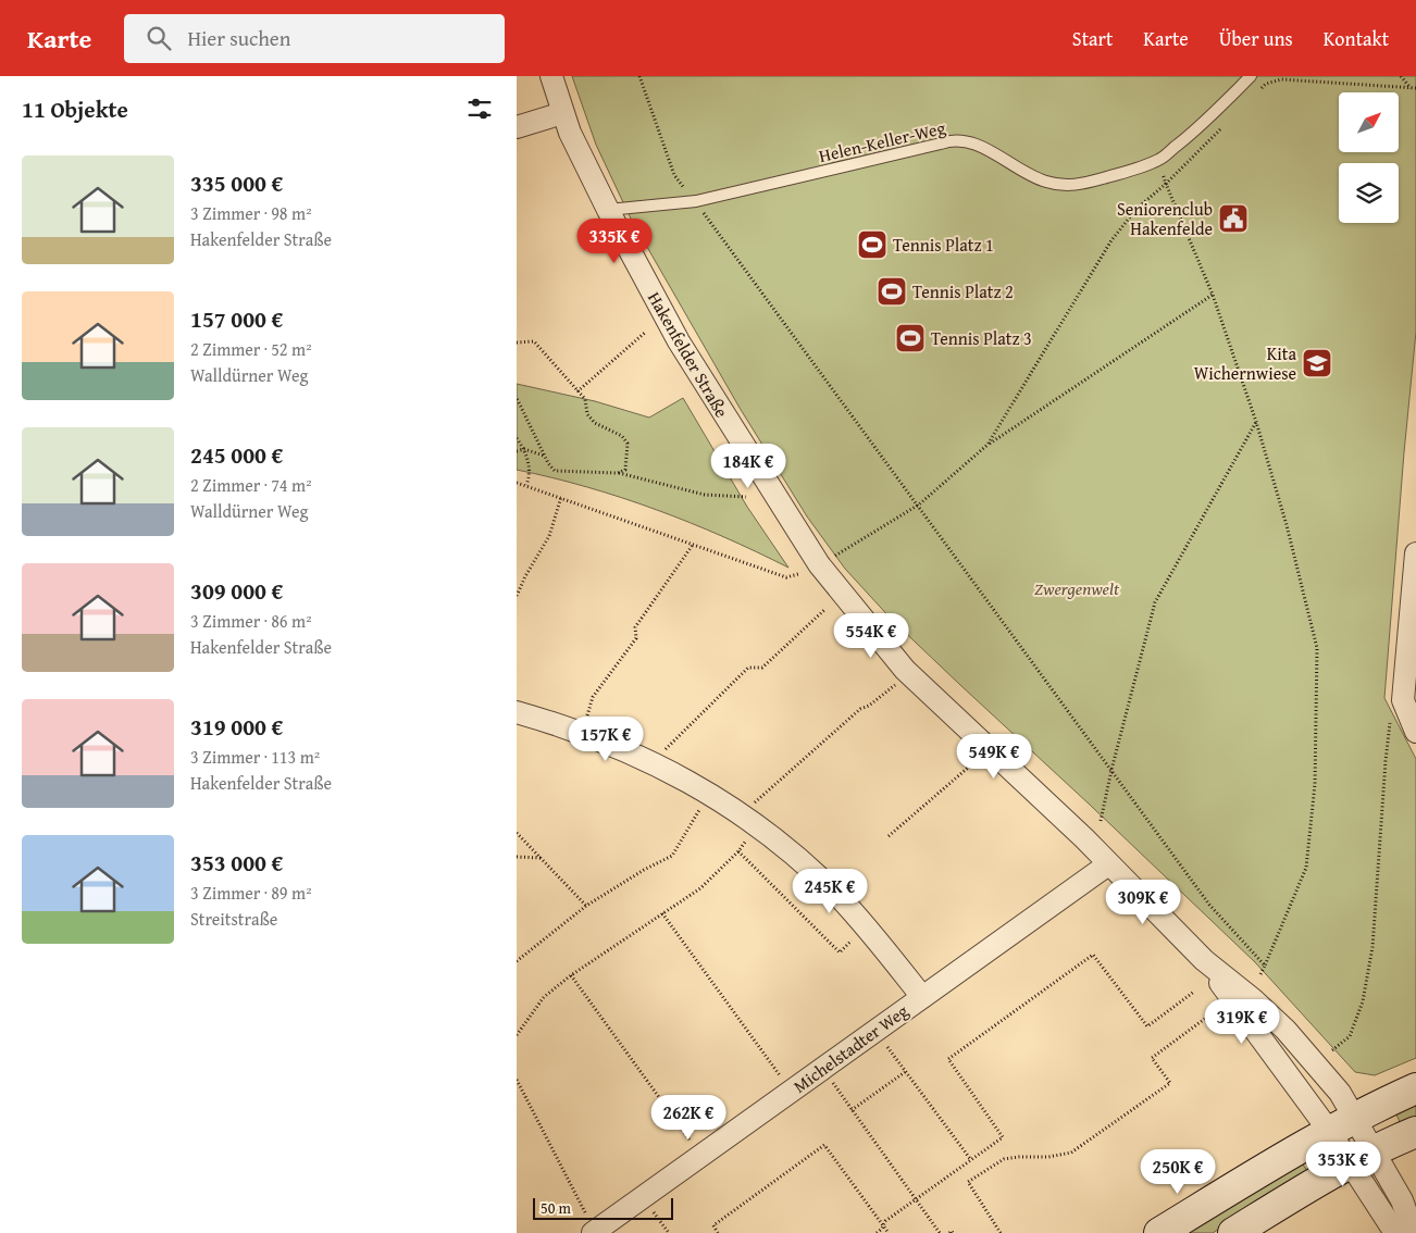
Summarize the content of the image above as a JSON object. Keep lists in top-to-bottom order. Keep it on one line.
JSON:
{"streets":{"street":["Hakenfelder Straße","Michelstadter Weg"],"lane":["Helen-Keller-Weg"]},"crossings":[["Helen-Keller-Weg","Hakenfelder Straße"],["Hakenfelder Straße","Michelstadter Weg"]],"parks":["Zwergenwelt"],"places":{"public building":["Seniorenclub Hakenfelde"],"sports":["Tennis Platz 1","Tennis Platz 2","Tennis Platz 3"],"school or university":["Kita Wichernwiese"]},"scale_bar":"50 m","north":"top right","page":{"header":"Karte","search":"Hier suchen","nav":["Start","Karte","Über uns","Kontakt"],"heading":"11 Objekte","list":[{"name":"335 000 €","note":"3 Zimmer · 98 m² · Hakenfelder Straße"},{"name":"157 000 €","note":"2 Zimmer · 52 m² · Walldürner Weg"},{"name":"245 000 €","note":"2 Zimmer · 74 m² · Walldürner Weg"},{"name":"309 000 €","note":"3 Zimmer · 86 m² · Hakenfelder Straße"},{"name":"319 000 €","note":"3 Zimmer · 113 m² · Hakenfelder Straße"},{"name":"353 000 €","note":"3 Zimmer · 89 m² · Streitstraße"}],"price":["335K €","184K €","554K €","157K €","549K €","245K €","309K €","319K €","262K €","353K €","250K €"],"scale":"50 m"}}
